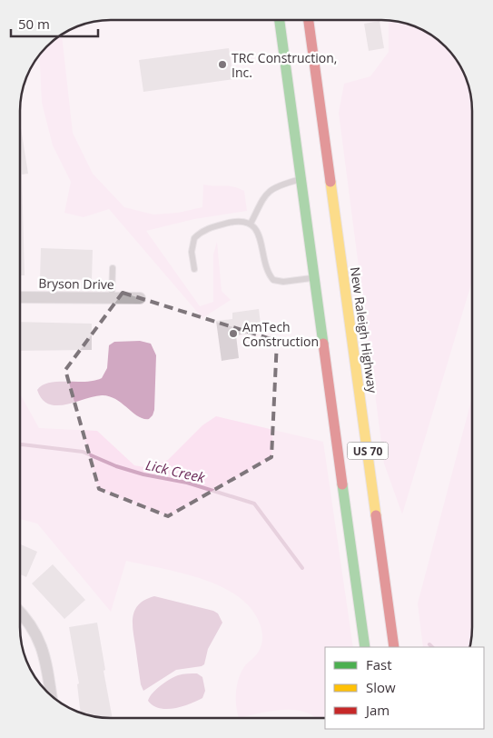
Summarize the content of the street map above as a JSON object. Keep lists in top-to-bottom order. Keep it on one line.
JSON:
{"streets":{"highway":["New Raleigh Highway","US 70"],"street":["Bryson Drive"]},"water":["Lick Creek"],"places":["TRC Construction, Inc.","AmTech Construction"],"legend":["Fast","Slow","Jam"],"scale_bar":"50 m"}
